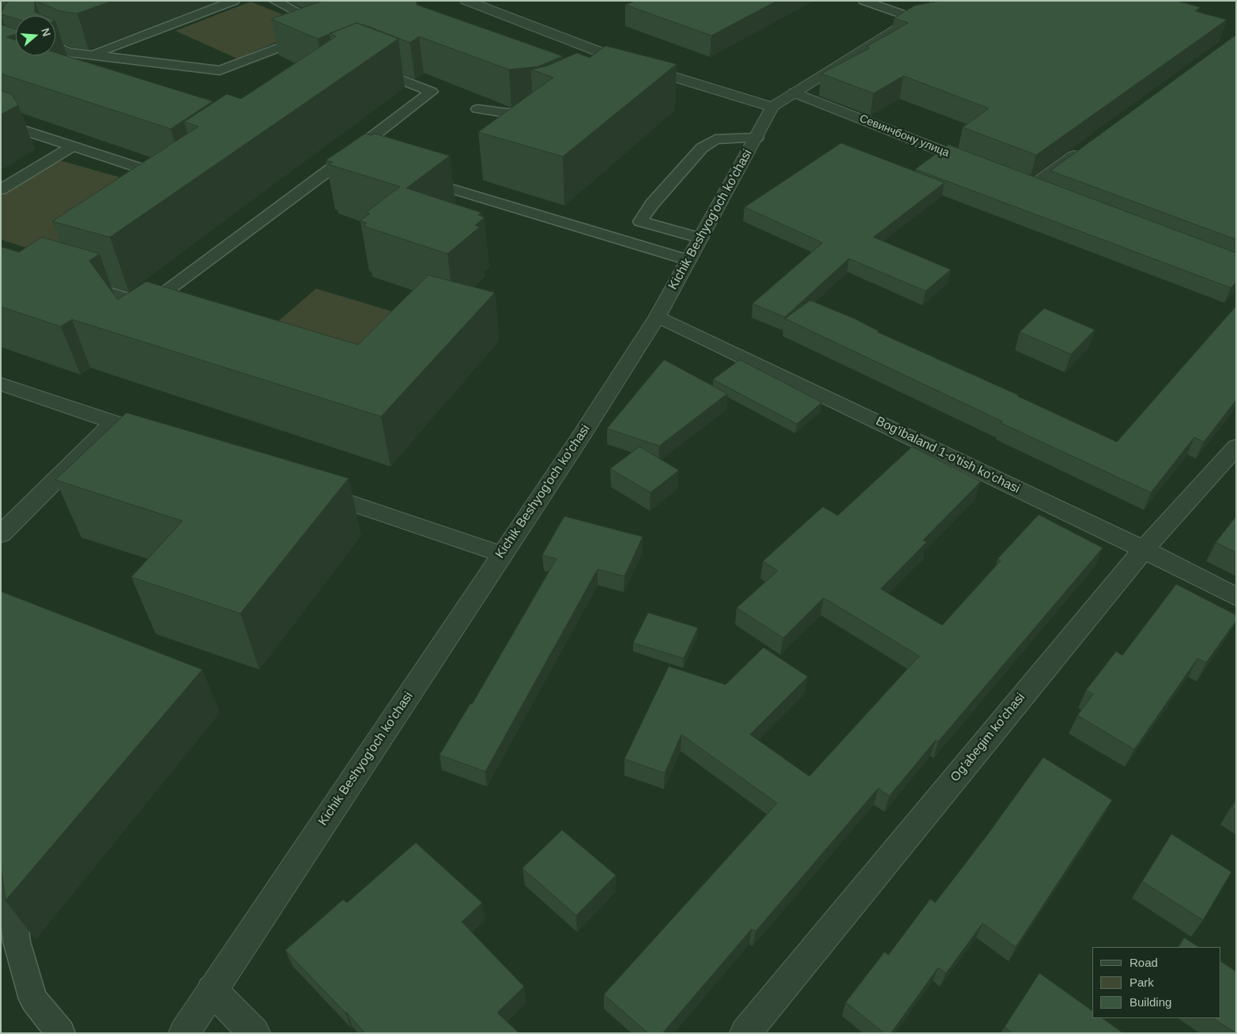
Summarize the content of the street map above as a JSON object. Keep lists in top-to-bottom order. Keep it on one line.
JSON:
{"streets":{"street":["Севинчбону улица","Kichik Beshyog'och ko'chasi","Bog'ibaland 1-o'tish ko'chasi","Og'abegim ko'chasi"]},"crossings":[["Kichik Beshyog'och ko'chasi","Bog'ibaland 1-o'tish ko'chasi"],["Bog'ibaland 1-o'tish ko'chasi","Og'abegim ko'chasi"]],"legend":["Road","Park","Building"],"north":"right"}
